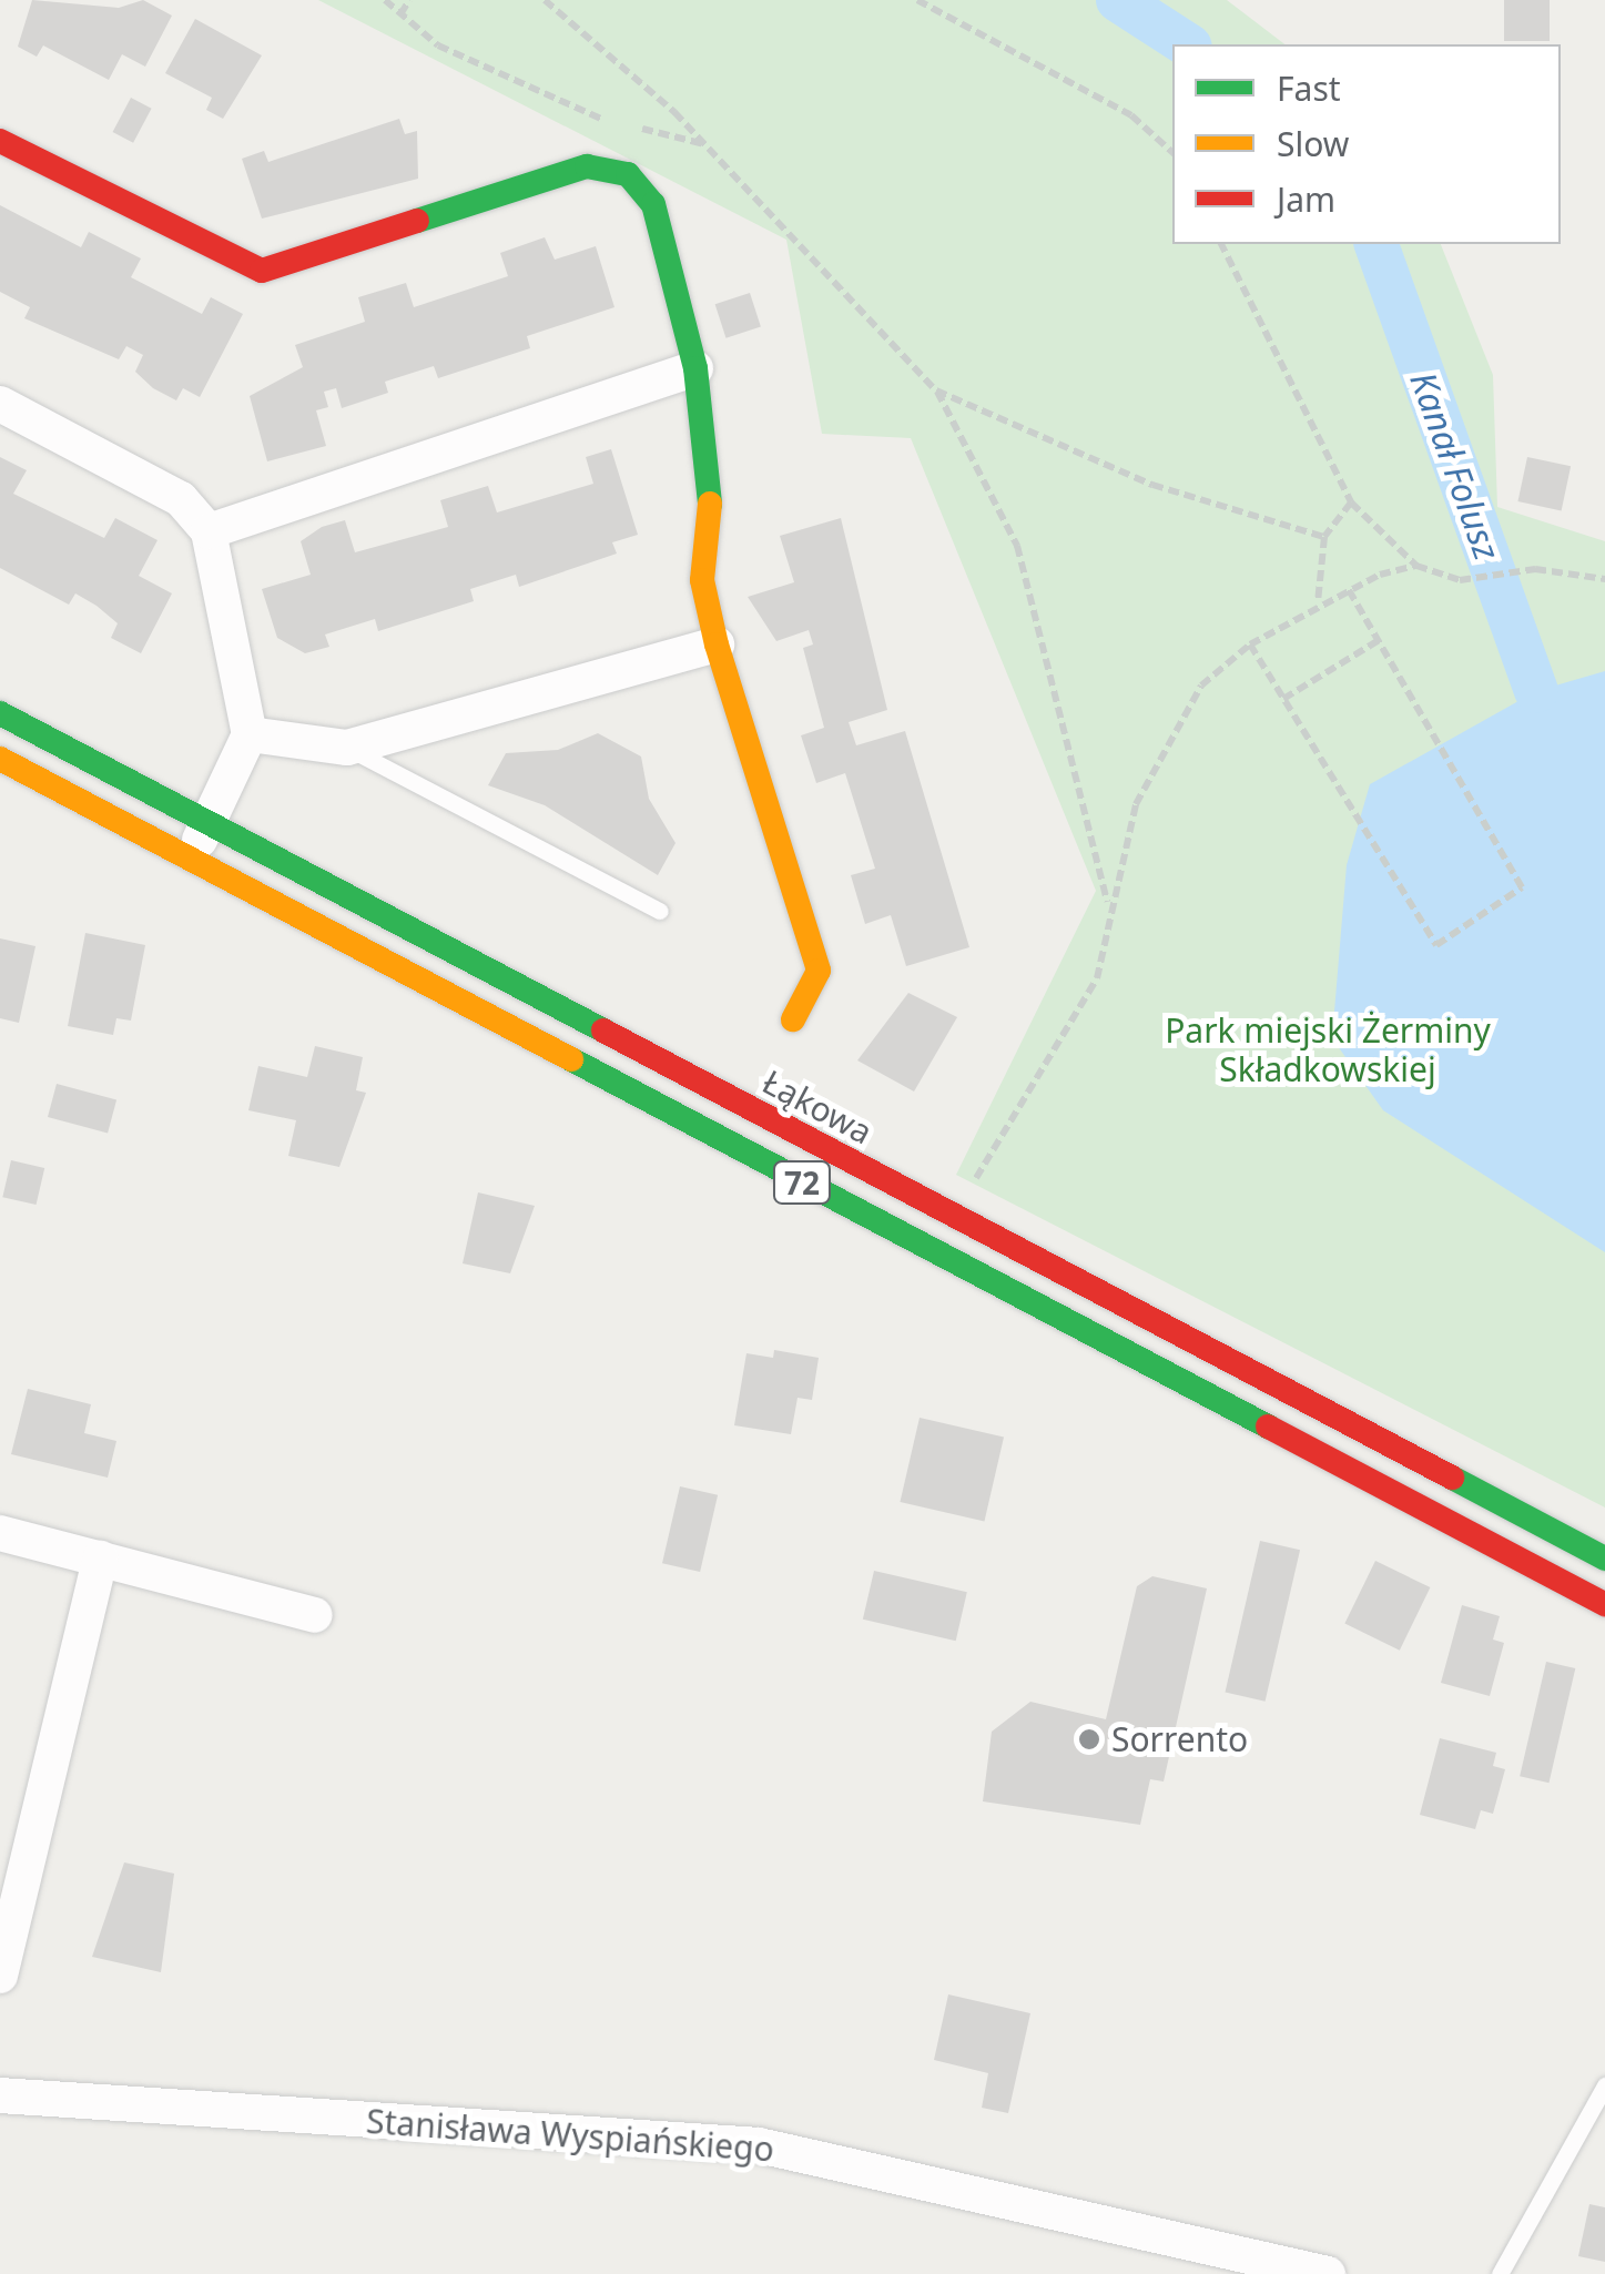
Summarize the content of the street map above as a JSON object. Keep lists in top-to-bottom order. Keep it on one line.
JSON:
{"streets":{"main road":["Łąkowa","72"],"street":["Stanisława Wyspiańskiego"]},"water":["Kanał Folusz"],"parks":["Park miejski Żerminy Składkowskiej"],"places":["Sorrento"],"legend":["Fast","Slow","Jam"]}
